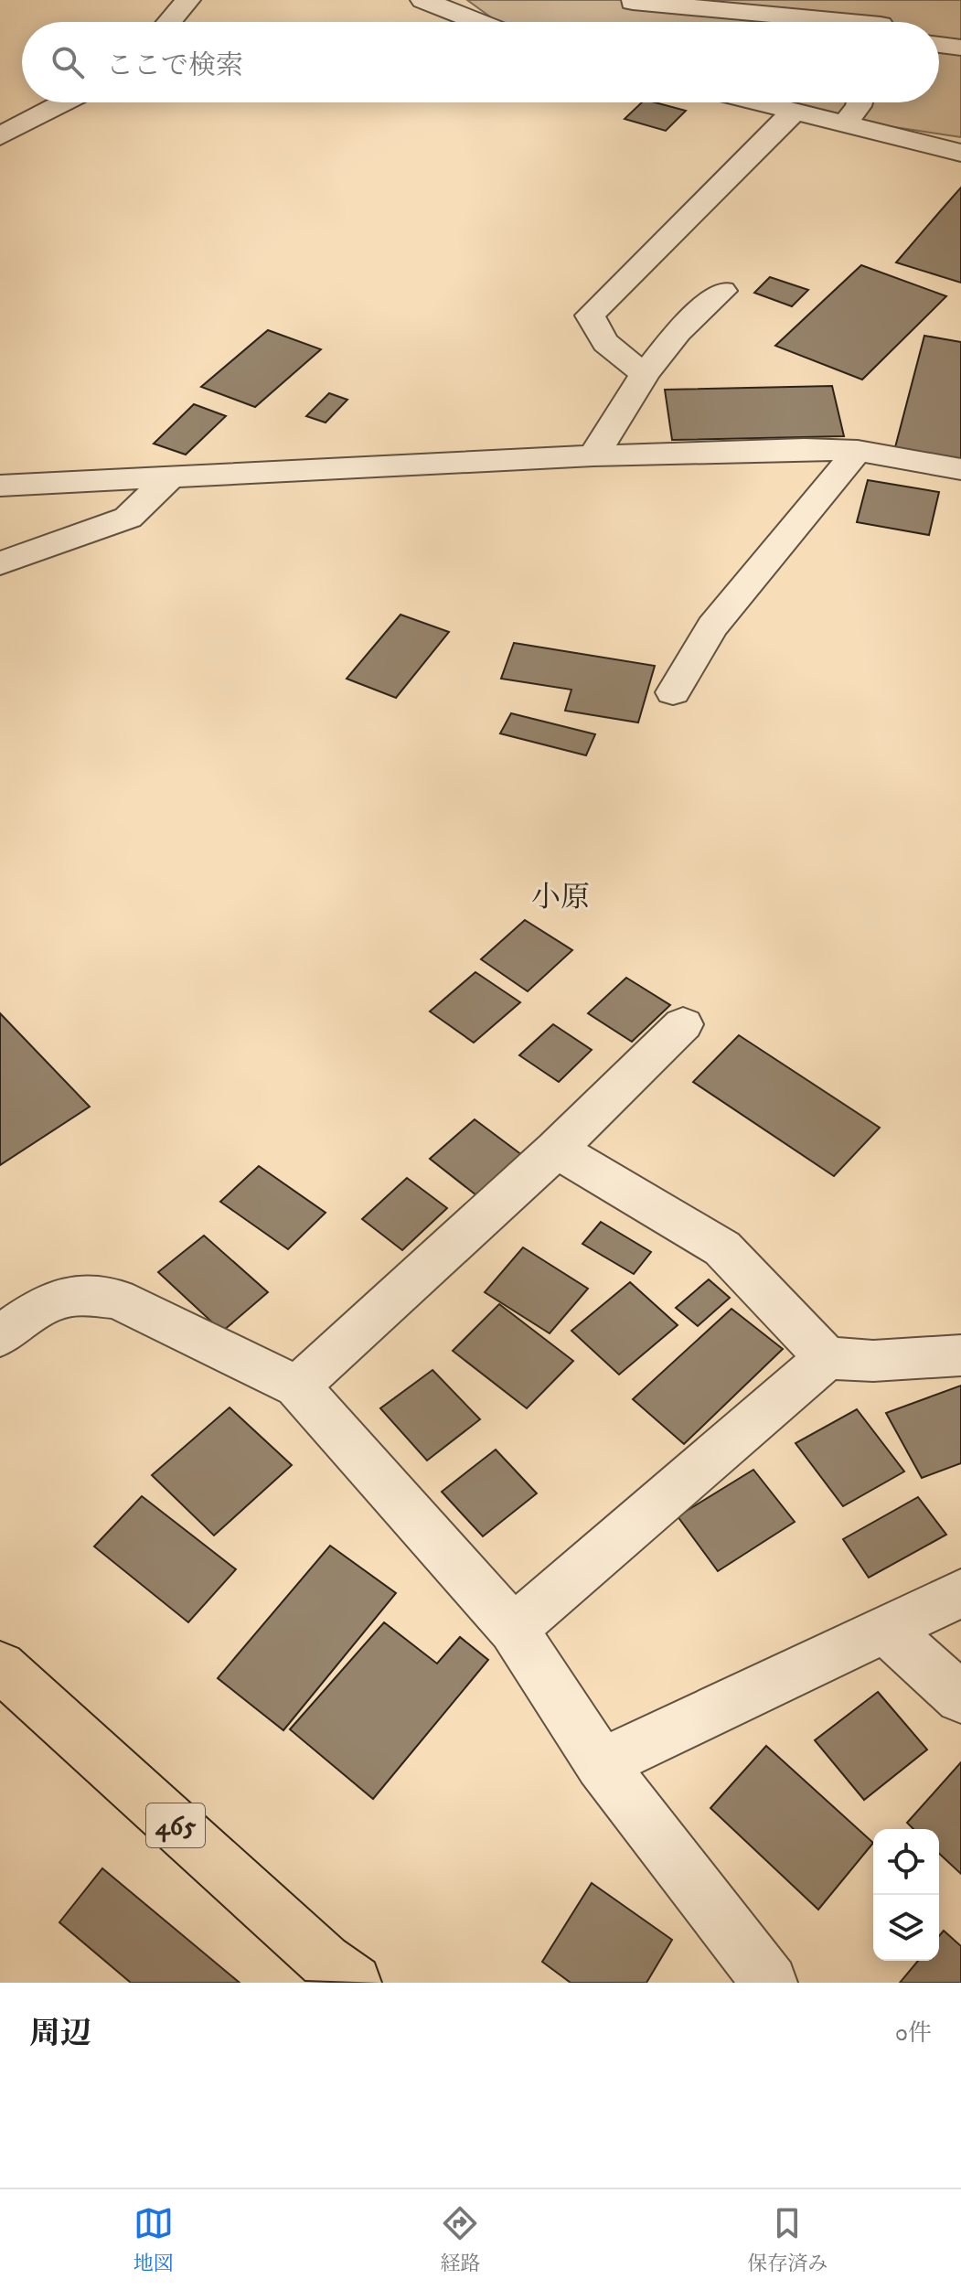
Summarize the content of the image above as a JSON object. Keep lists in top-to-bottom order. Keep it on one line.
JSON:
{"streets":{"highway":["465"]},"districts":["小原"],"page":{"search":"ここで検索","heading":["周辺","0件"],"nav":["地図","経路","保存済み"]}}
